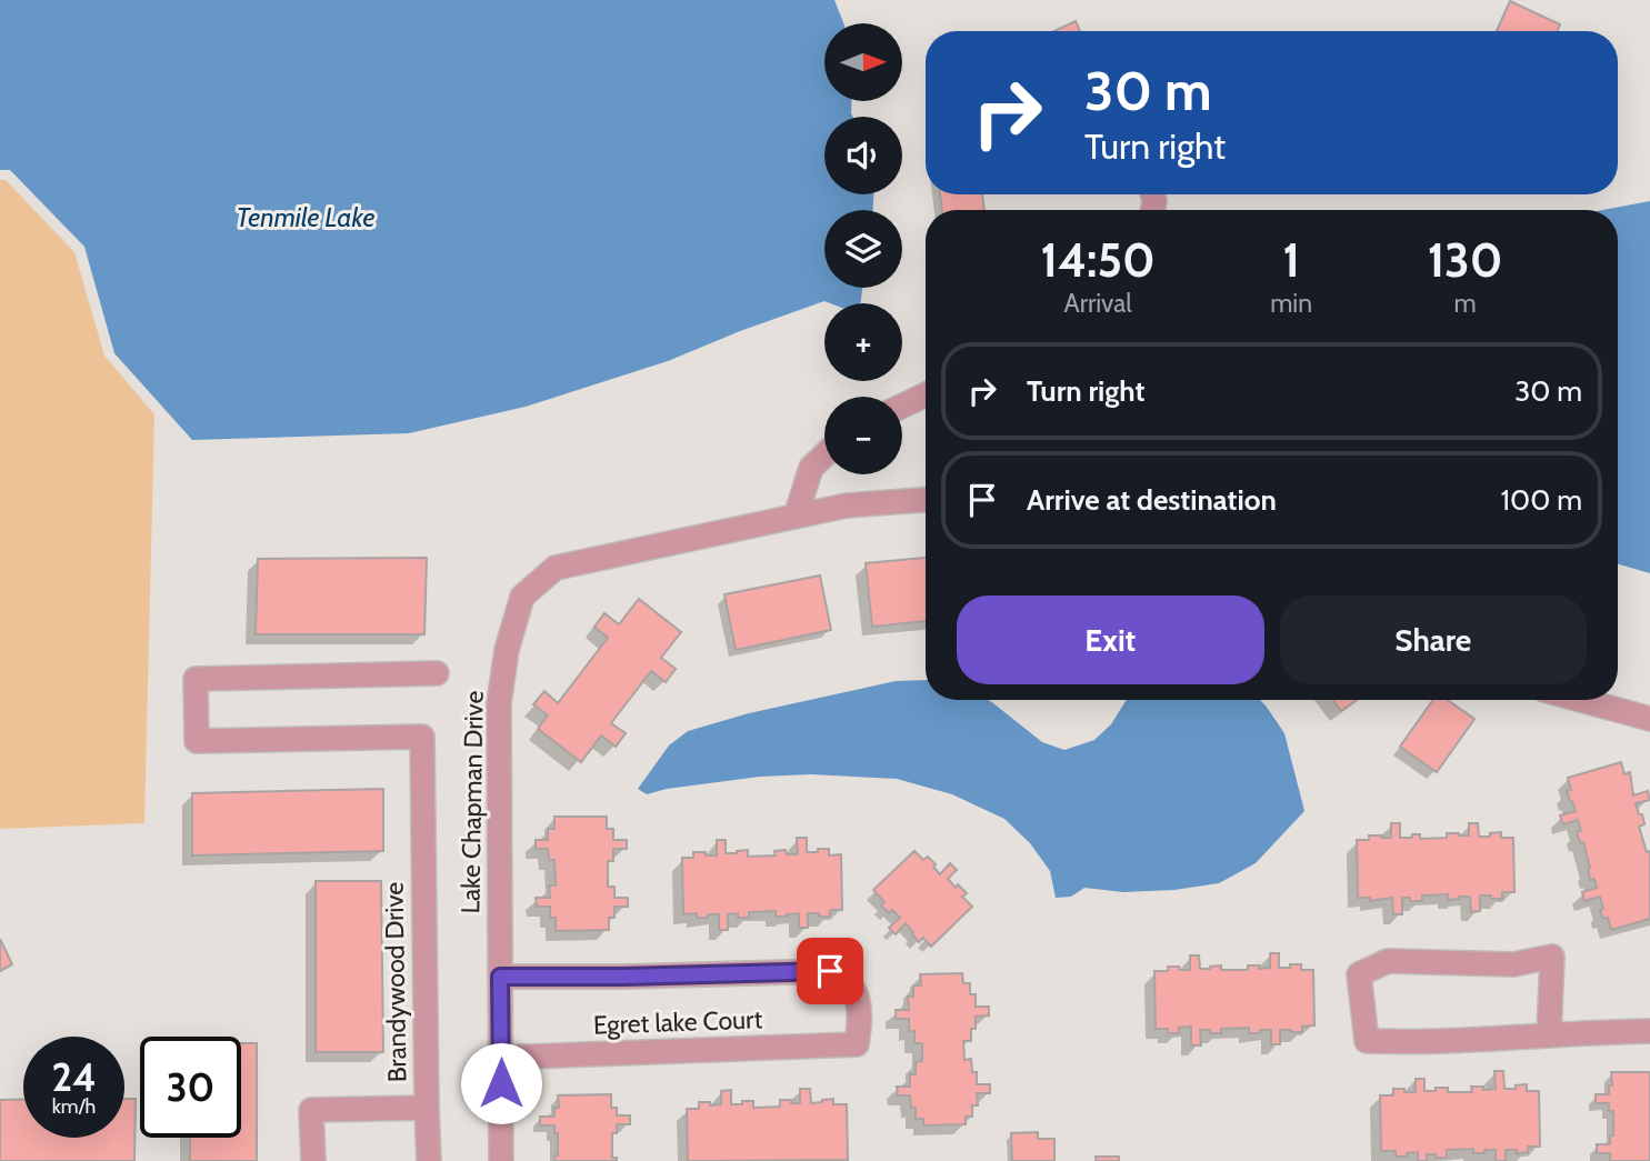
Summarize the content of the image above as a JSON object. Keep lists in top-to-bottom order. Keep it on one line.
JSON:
{"streets":{"street":["Lake Chapman Drive","Brandywood Drive","Egret lake Court"]},"crossings":[["Lake Chapman Drive","Egret lake Court"]],"water":["Tenmile Lake"],"north":"right","page":{"map_buttons":["+","−"],"turn":["30 m","Turn right"],"eta":["14:50","Arrival","1","min","130","m"],"list":[{"name":"Turn right","value":"30 m"},{"name":"Arrive at destination","value":"100 m"}],"buttons":["Exit","Share"],"speed":"24 km/h","limit":"30"}}
